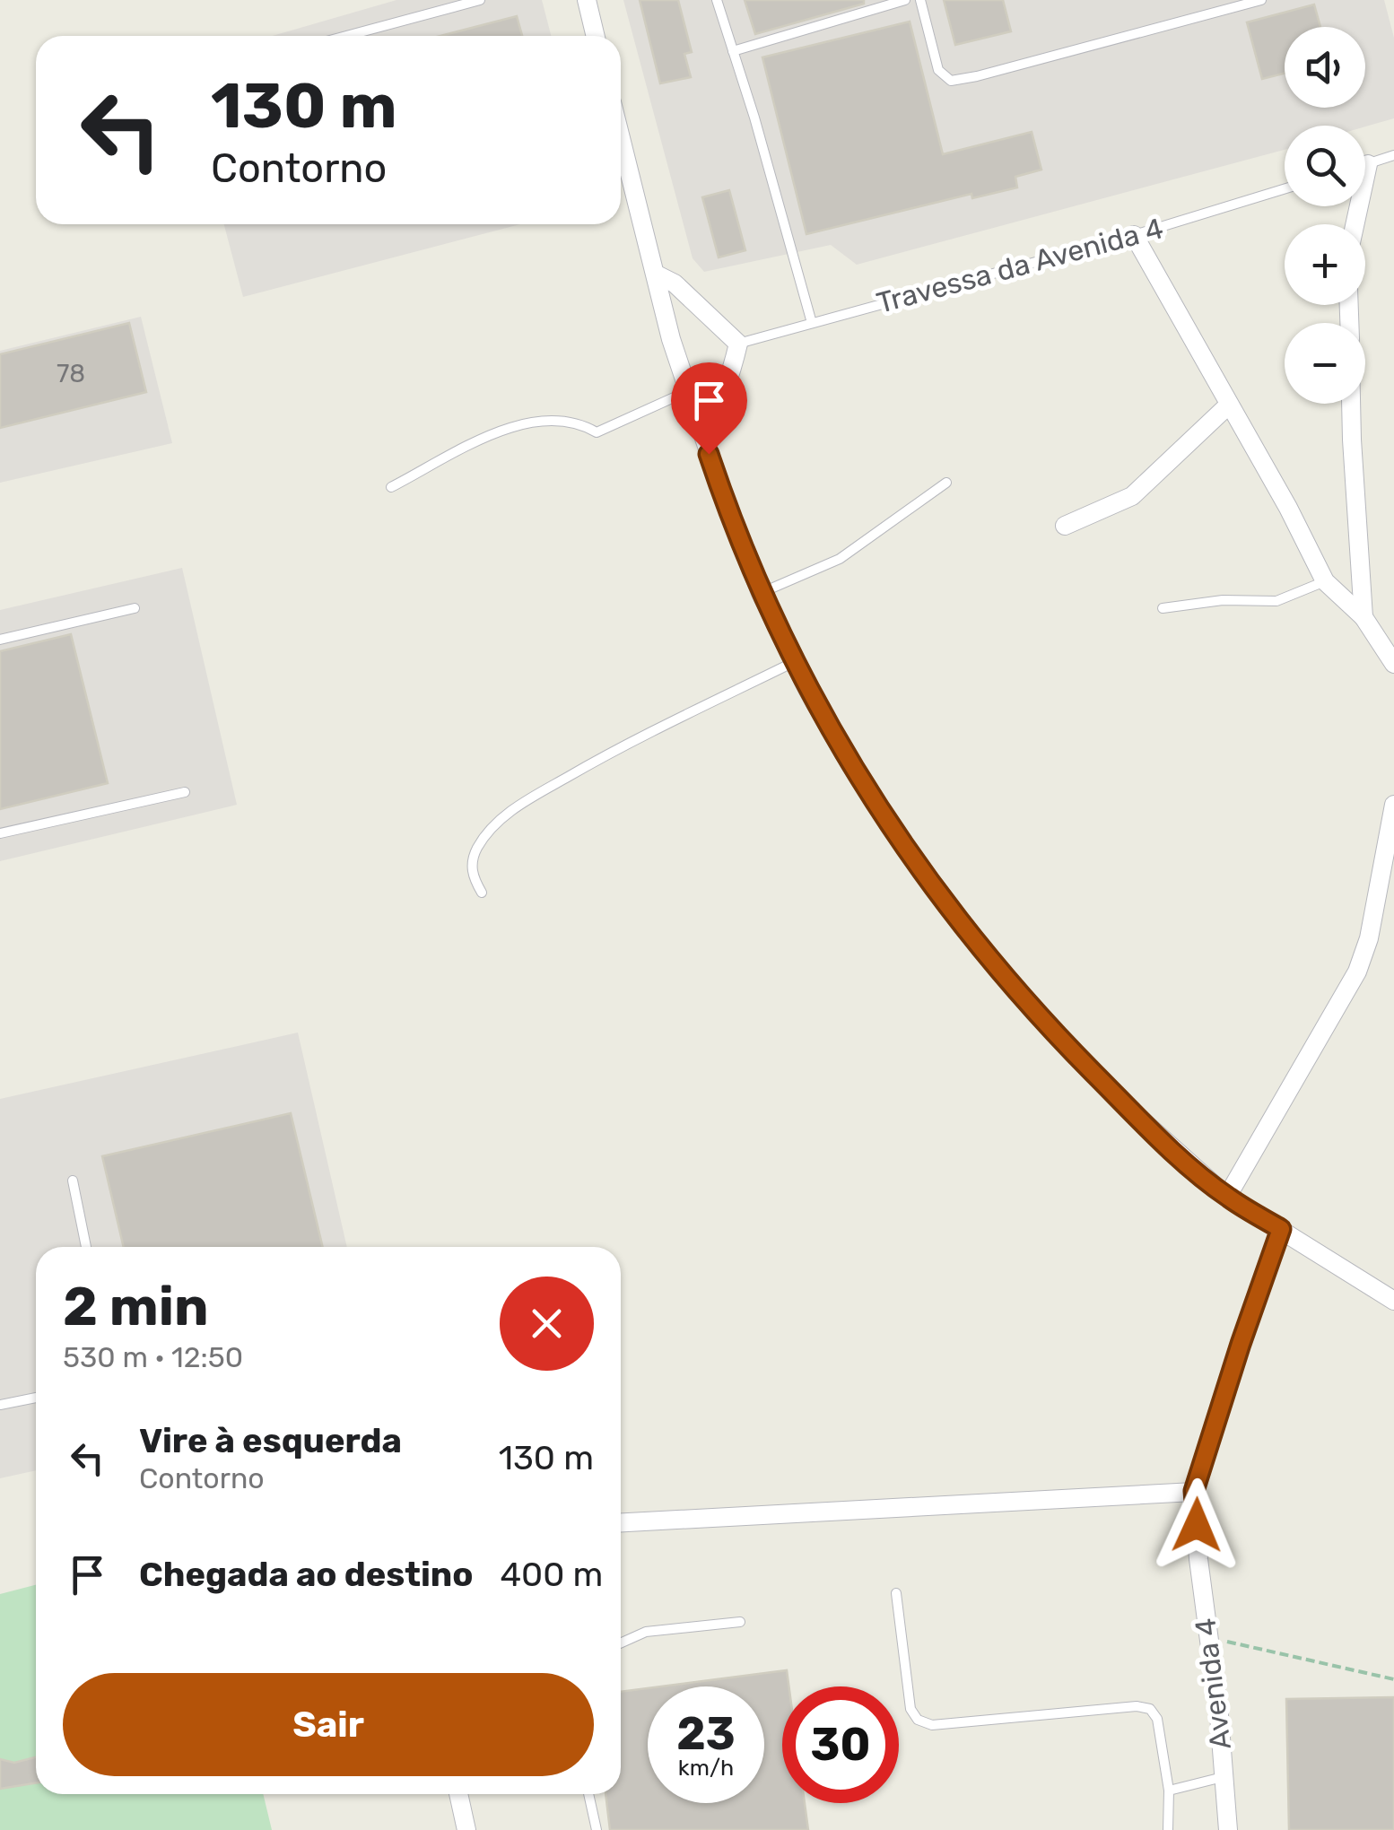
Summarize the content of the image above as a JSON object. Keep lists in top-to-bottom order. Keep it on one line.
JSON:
{"streets":{"street":["Avenida 4"],"lane":["Travessa da Avenida 4"]},"house_numbers":["78"],"page":{"map_buttons":["+","−"],"turn":["130 m","Contorno"],"heading":["2 min","530 m · 12:50"],"list":[{"name":"Vire à esquerda","note":"Contorno","value":"130 m"},{"name":"Chegada ao destino","value":"400 m"}],"buttons":"Sair","speed":"23 km/h","limit":"30"}}
